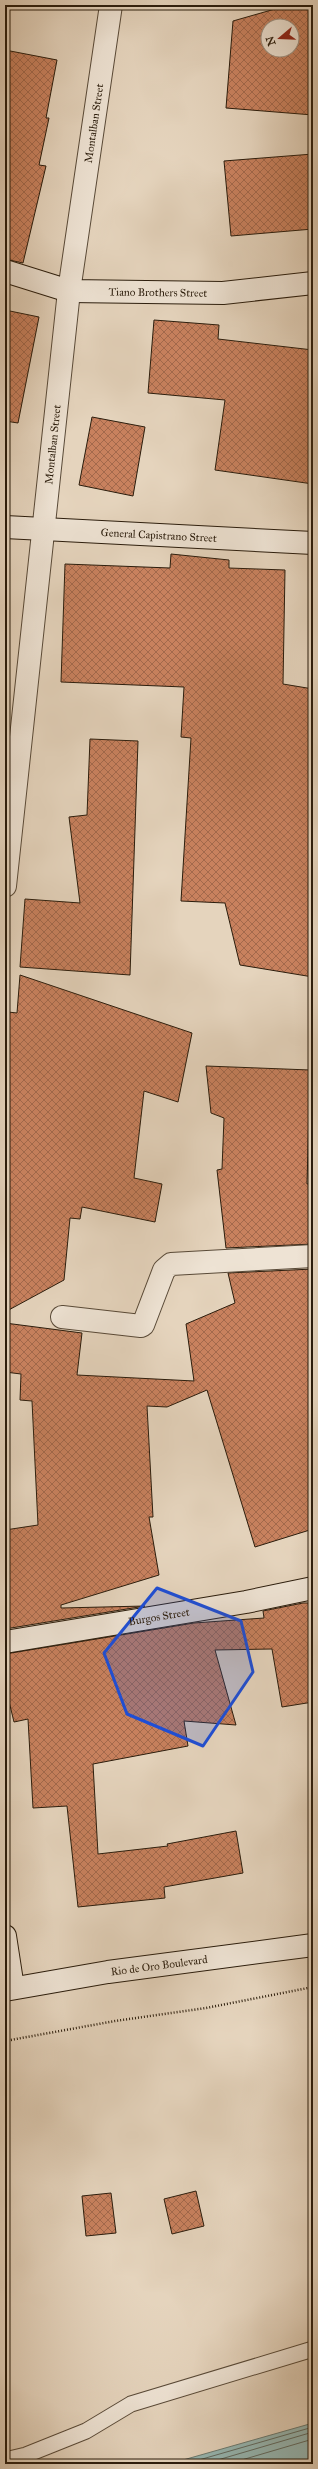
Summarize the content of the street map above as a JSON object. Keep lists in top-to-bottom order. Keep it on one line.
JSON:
{"streets":{"street":["Montalban Street","Tiano Brothers Street","General Capistrano Street","Burgos Street","Rio de Oro Boulevard"]},"crossings":[["Montalban Street","Tiano Brothers Street"],["Montalban Street","General Capistrano Street"]],"north":"left"}
